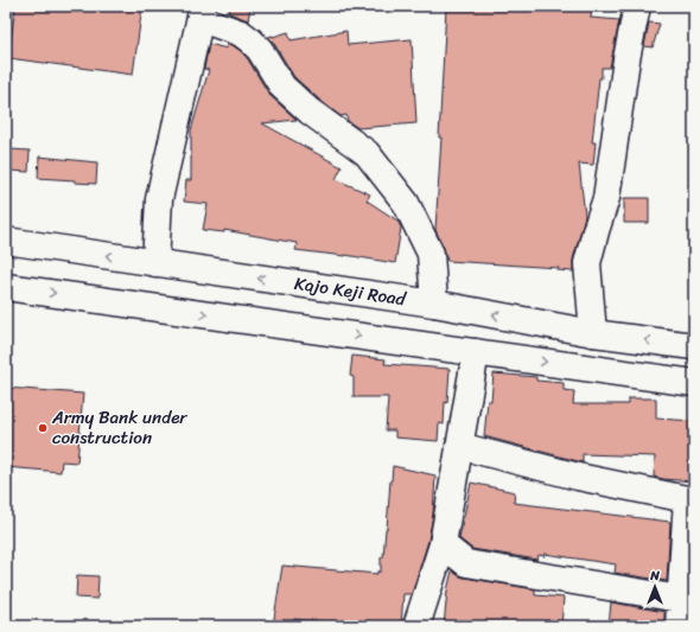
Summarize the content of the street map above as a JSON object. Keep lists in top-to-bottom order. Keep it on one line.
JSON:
{"streets":{"street":["Kajo Keji Road"]},"places":["Army Bank under construction"],"north":"top"}
